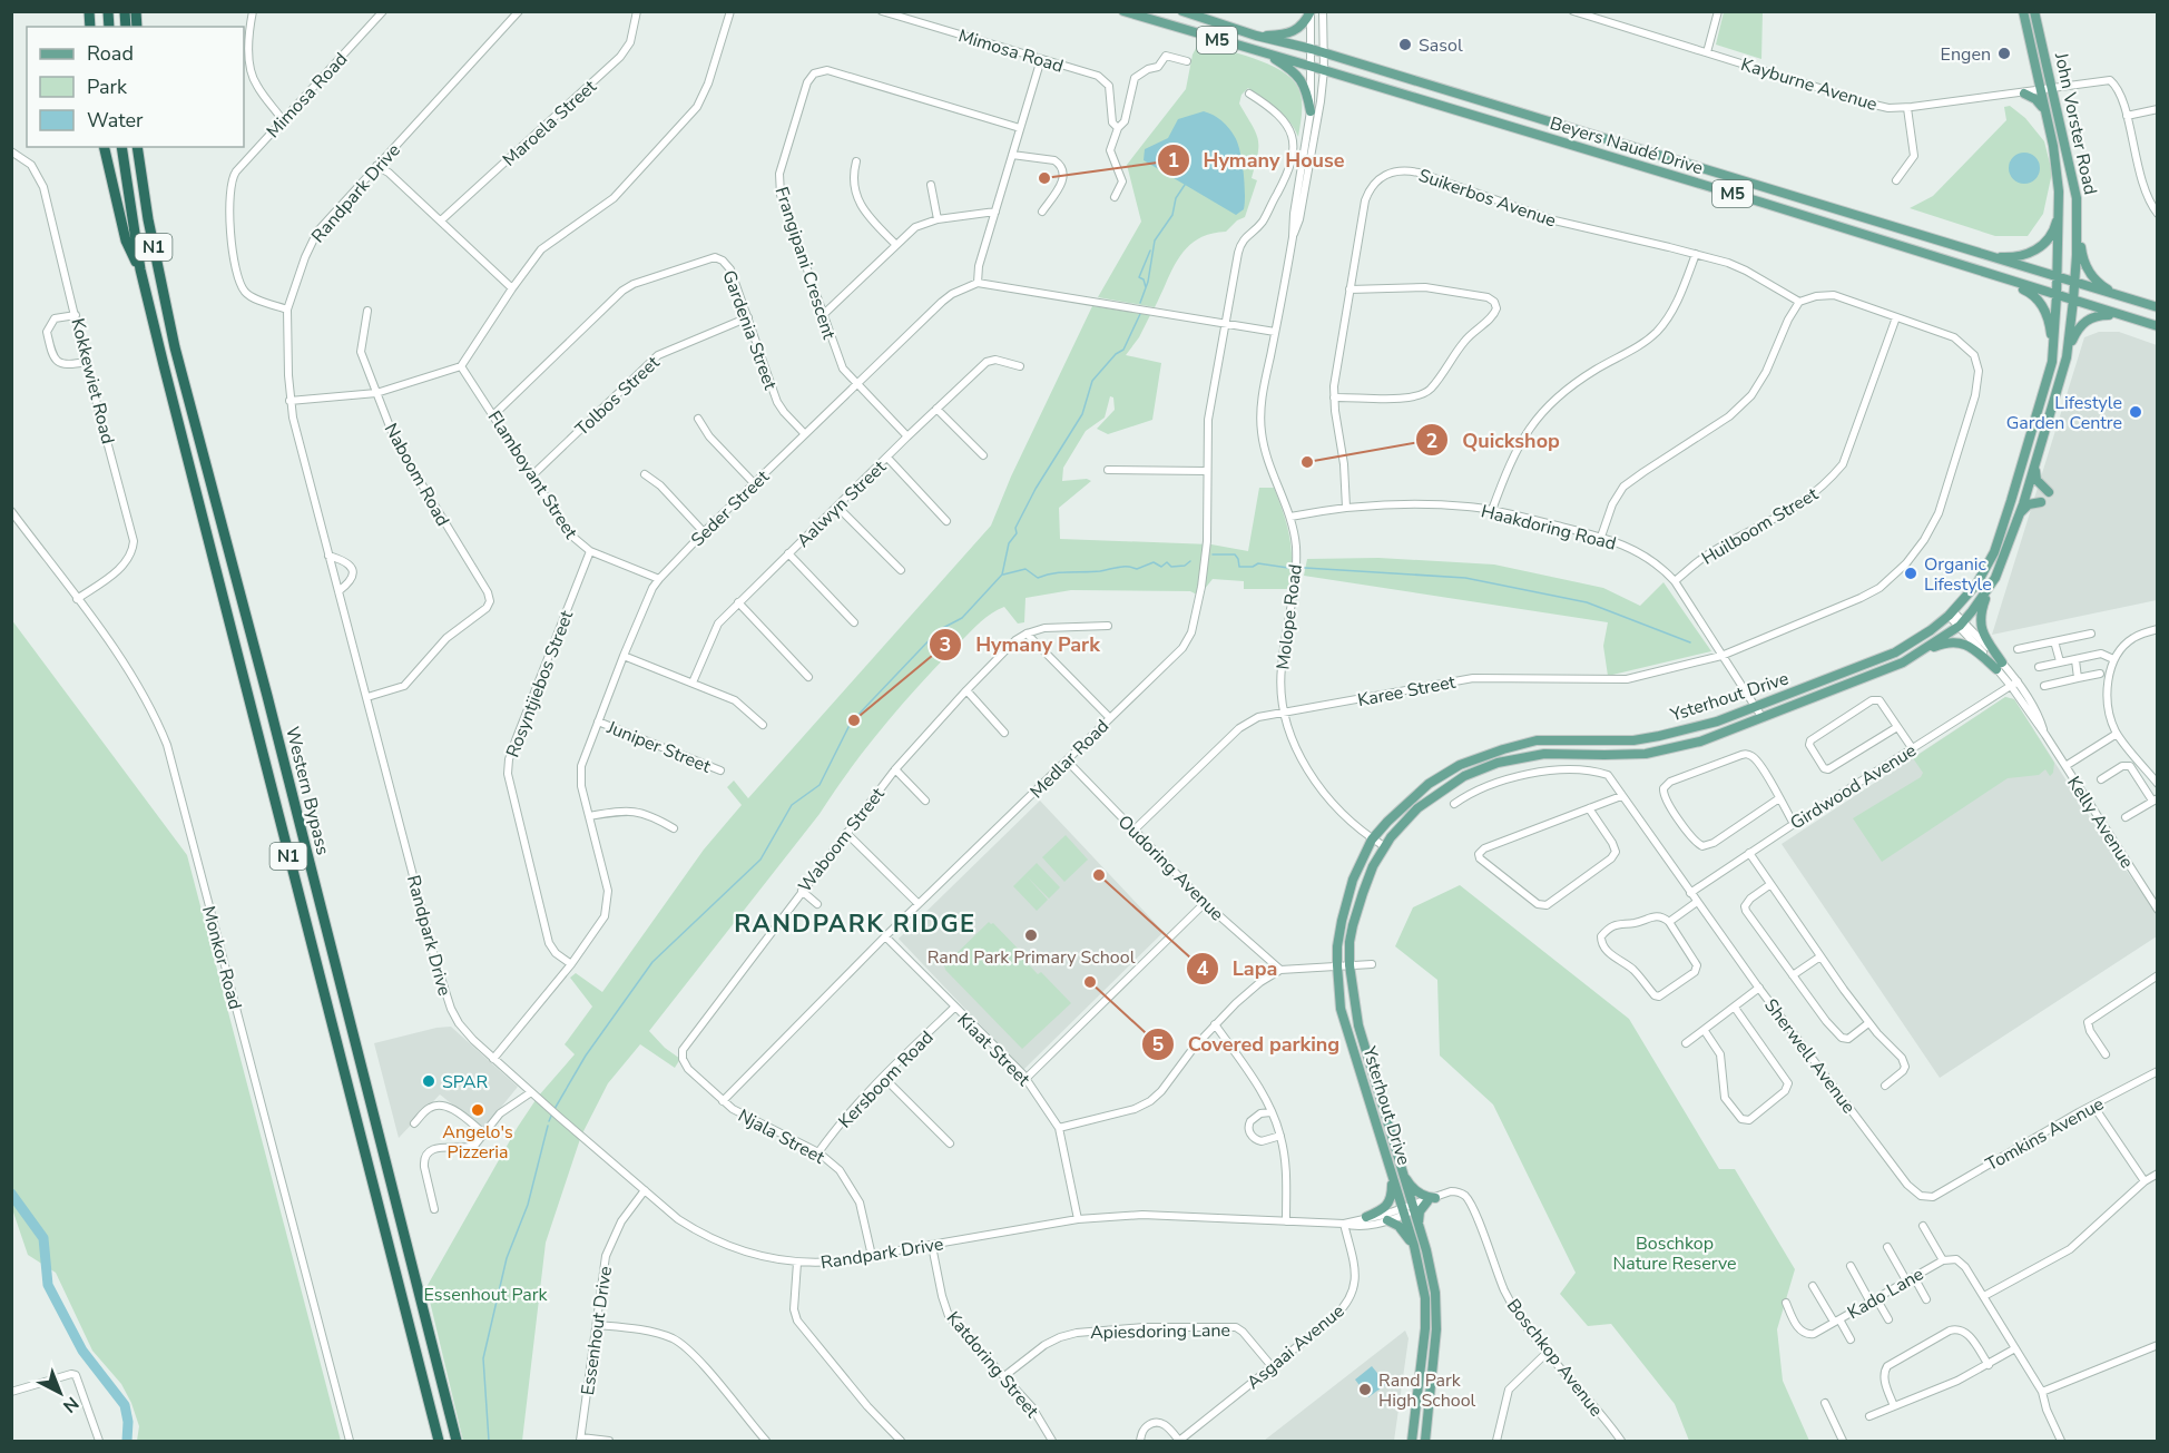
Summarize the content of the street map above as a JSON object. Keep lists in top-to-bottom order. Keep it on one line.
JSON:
{"streets":{"highway":["N1","Western Bypass"],"main road":["M5","John Vorster Road","Beyers Naudé Drive","Ysterhout Drive"],"street":["Mimosa Road","Kayburne Avenue","Maroela Street","Randpark Drive","Suikerbos Avenue","Frangipani Crescent","Gardenia Street","Kokkewiet Road","Tolbos Street","Naboom Road","Flamboyant Street","Aalwyn Street","Seder Street","Huilboom Street","Haakdoring Road","Molope Road","Rosyntjiebos Street","Karee Street","Juniper Street","Medlar Road","Girdwood Avenue","Kelly Avenue","Waboom Street","Oudoring Avenue","Monkor Road","Kiaat Street","Sherwell Avenue","Kersboom Road","Tomkins Avenue","Njala Street","Kado Lane","Essenhout Drive","Apiesdoring Lane","Asgaai Avenue","Boschkop Avenue","Katdoring Street"]},"crossings":[["Mimosa Road","Randpark Drive"],["Kayburne Avenue","John Vorster Road"],["John Vorster Road","Beyers Naudé Drive"],["John Vorster Road","Ysterhout Drive"],["Beyers Naudé Drive","Molope Road"],["Beyers Naudé Drive","Ysterhout Drive"],["Randpark Drive","Naboom Road"],["Randpark Drive","Seder Street"],["Randpark Drive","Ysterhout Drive"],["Randpark Drive","Kiaat Street"],["Randpark Drive","Njala Street"],["Randpark Drive","Essenhout Drive"],["Randpark Drive","Asgaai Avenue"],["Randpark Drive","Katdoring Street"],["Suikerbos Avenue","Haakdoring Road"],["Suikerbos Avenue","Karee Street"],["Frangipani Crescent","Aalwyn Street"],["Frangipani Crescent","Seder Street"],["Gardenia Street","Tolbos Street"],["Gardenia Street","Flamboyant Street"],["Gardenia Street","Seder Street"],["Kokkewiet Road","Monkor Road"],["Tolbos Street","Flamboyant Street"],["Flamboyant Street","Seder Street"],["Flamboyant Street","Rosyntjiebos Street"],["Seder Street","Rosyntjiebos Street"],["Seder Street","Juniper Street"],["Huilboom Street","Haakdoring Road"],["Huilboom Street","Karee Street"],["Haakdoring Road","Molope Road"],["Haakdoring Road","Karee Street"],["Haakdoring Road","Ysterhout Drive"],["Molope Road","Karee Street"],["Molope Road","Ysterhout Drive"],["Karee Street","Oudoring Avenue"],["Ysterhout Drive","Kelly Avenue"],["Medlar Road","Oudoring Avenue"],["Medlar Road","Kiaat Street"],["Medlar Road","Njala Street"],["Girdwood Avenue","Kelly Avenue"],["Girdwood Avenue","Sherwell Avenue"],["Waboom Street","Njala Street"],["Kiaat Street","Kersboom Road"],["Sherwell Avenue","Tomkins Avenue"],["Kersboom Road","Njala Street"],["Apiesdoring Lane","Asgaai Avenue"],["Apiesdoring Lane","Katdoring Street"]],"districts":["RANDPARK RIDGE"],"parks":["Boschkop Nature Reserve","Essenhout Park"],"places":["Sasol","Engen","Hymany House","Lifestyle Garden Centre","Quickshop","Organic Lifestyle","Hymany Park","Lapa","Rand Park Primary School","Covered parking","SPAR","Angelo's Pizzeria","Rand Park High School"],"legend":["Road","Park","Water"],"north":"bottom right"}
